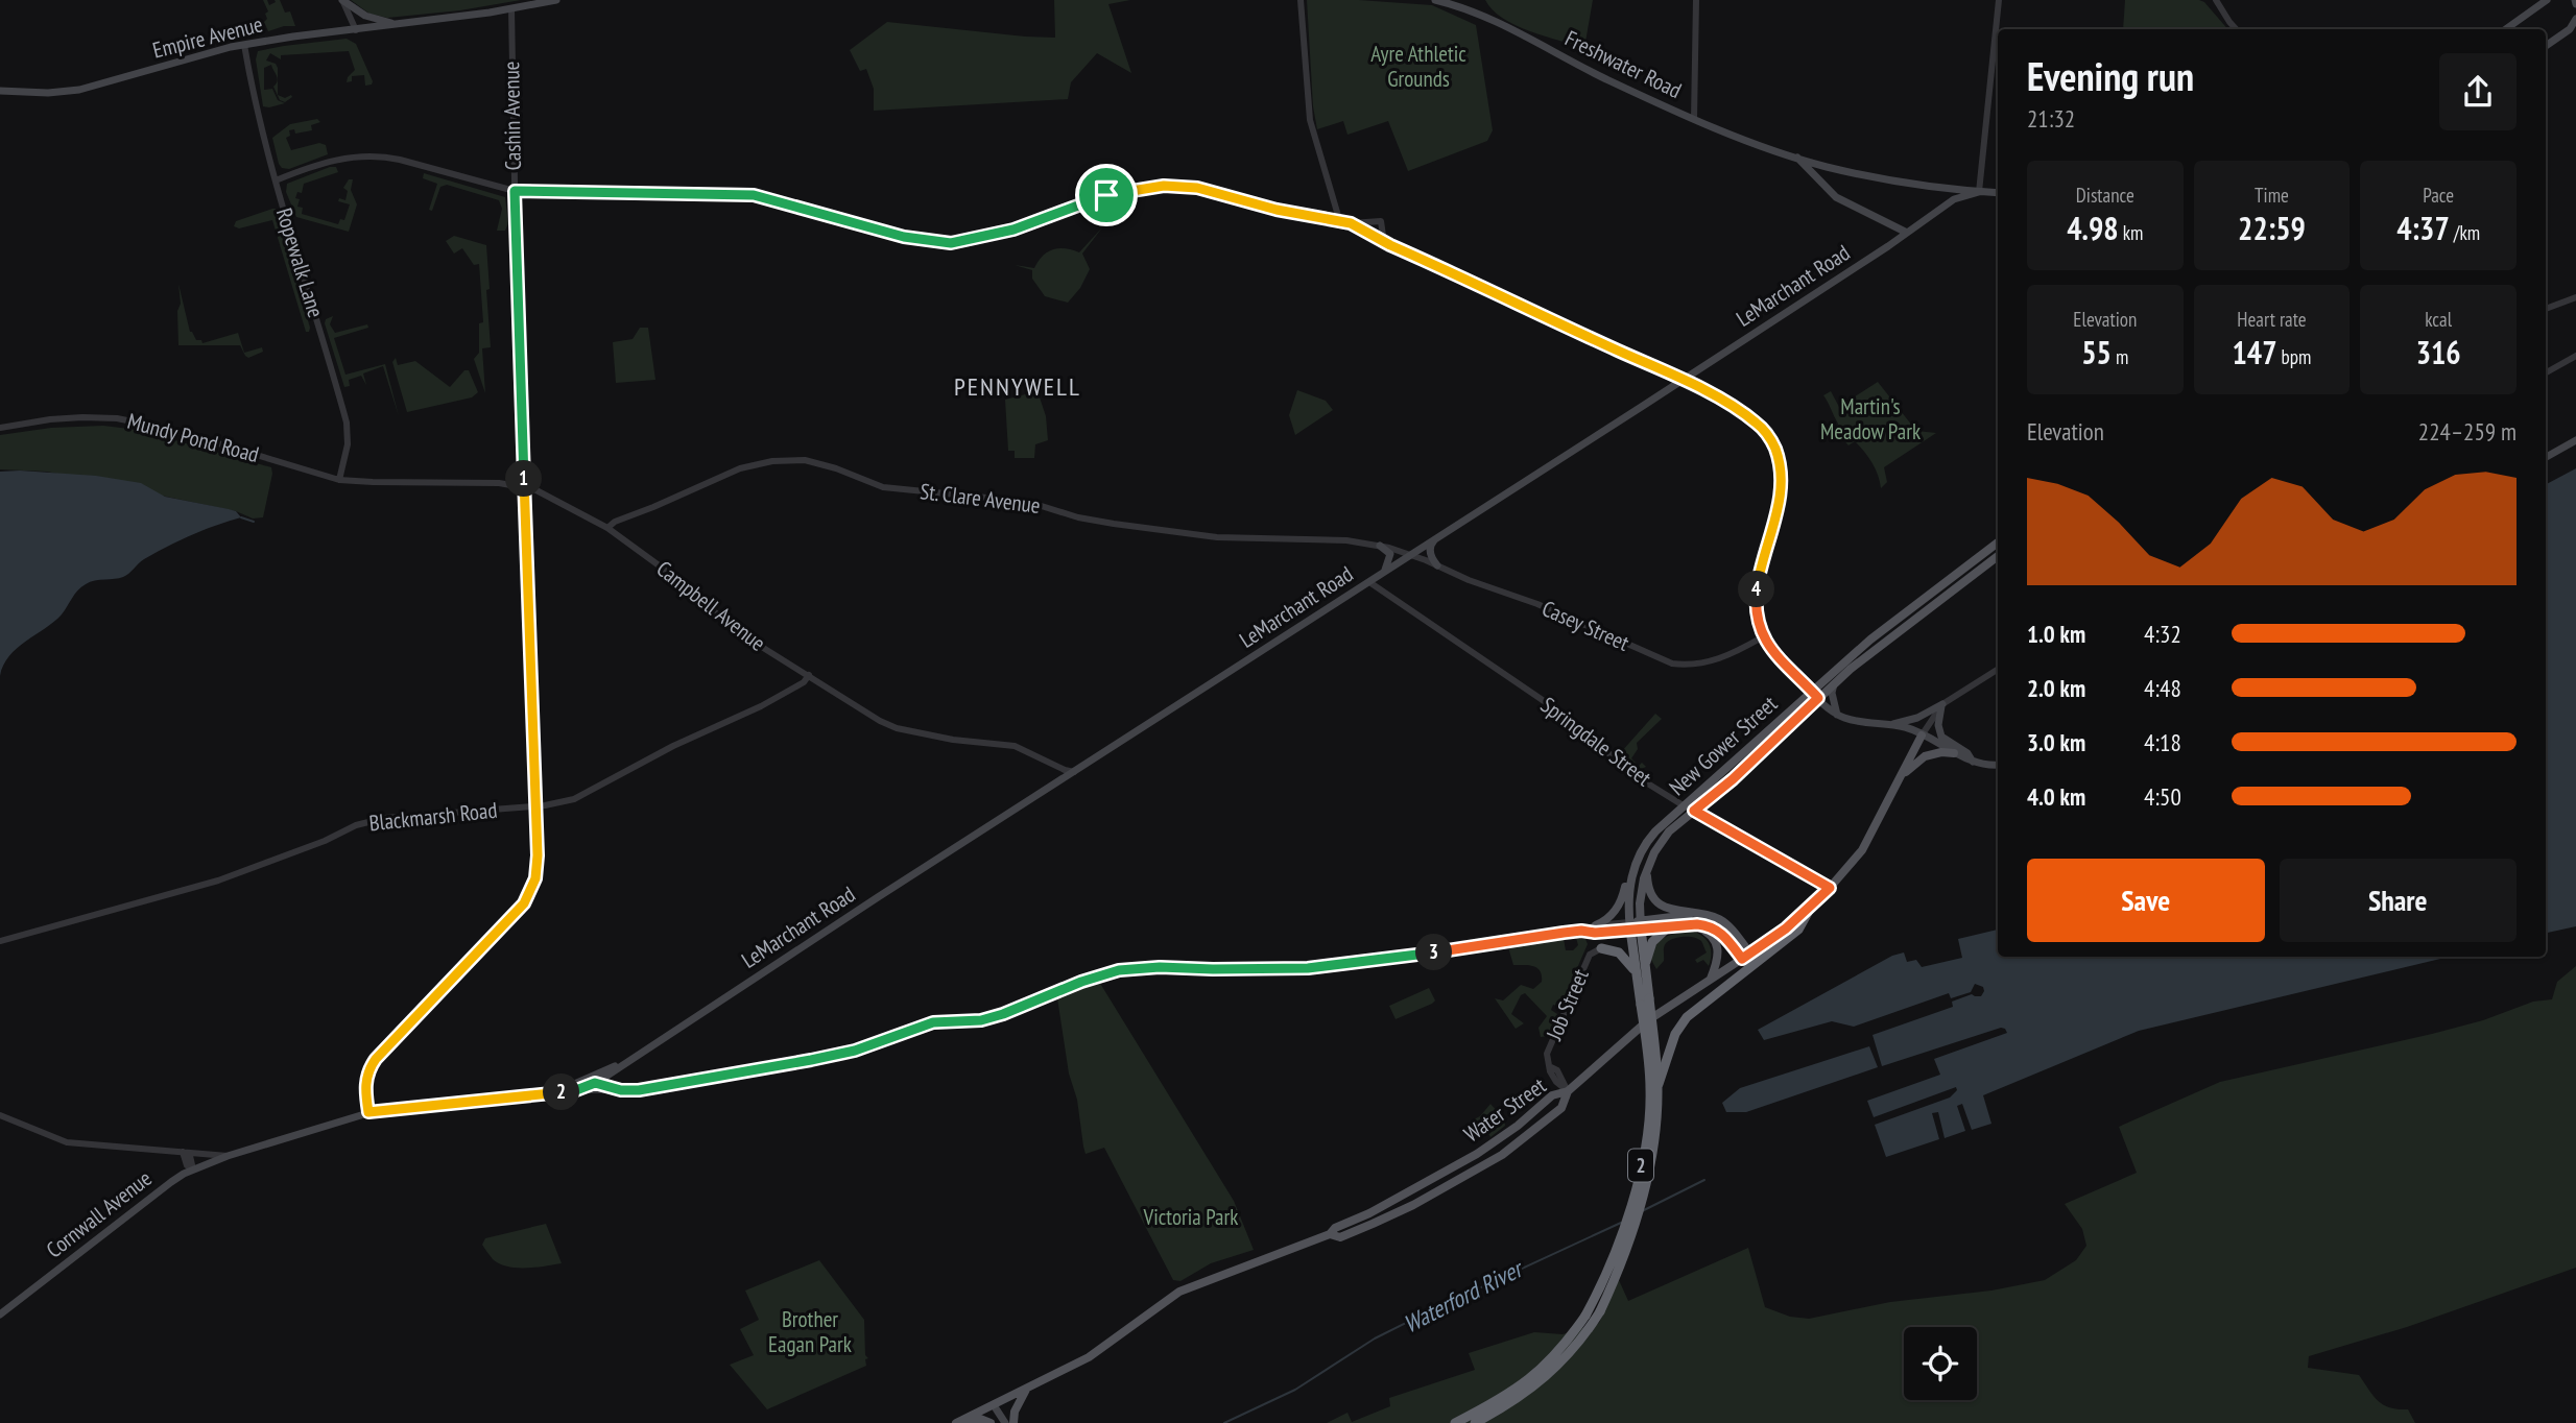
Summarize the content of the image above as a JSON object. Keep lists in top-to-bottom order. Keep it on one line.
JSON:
{"streets":{"highway":["2"],"main road":["Empire Avenue","Freshwater Road","LeMarchant Road","New Gower Street","Water Street","Cornwall Avenue"],"street":["Cashin Avenue","Ropewalk Lane","Mundy Pond Road","St. Clare Avenue","Campbell Avenue","Casey Street","Springdale Street","Blackmarsh Road","Job Street"]},"crossings":[["Empire Avenue","Cashin Avenue"],["Empire Avenue","Ropewalk Lane"],["Freshwater Road","LeMarchant Road"],["Cashin Avenue","Campbell Avenue"],["Cashin Avenue","Blackmarsh Road"],["Cashin Avenue","Cornwall Avenue"],["Ropewalk Lane","Mundy Pond Road"],["Ropewalk Lane","Campbell Avenue"],["LeMarchant Road","St. Clare Avenue"],["LeMarchant Road","Campbell Avenue"],["LeMarchant Road","Casey Street"],["LeMarchant Road","Springdale Street"],["LeMarchant Road","Cornwall Avenue"],["Mundy Pond Road","Campbell Avenue"],["St. Clare Avenue","Campbell Avenue"],["St. Clare Avenue","Casey Street"],["Campbell Avenue","Blackmarsh Road"],["Springdale Street","New Gower Street"],["New Gower Street","2"],["Job Street","Water Street"]],"districts":["PENNYWELL"],"water":["Waterford River"],"parks":["Ayre Athletic Grounds","Martin's Meadow Park","Victoria Park","Brother Eagan Park"],"page":{"heading":["Evening run","21:32"],"stats":[["Distance","4.98 km"],["Time","22:59"],["Pace","4:37 /km"],["Elevation","55 m"],["Heart rate","147 bpm"],["kcal","316"]],"chart":["Elevation","224–259 m"],"pins":["1","4","3","2"],"list":[{"name":"1.0 km","note":"4:32"},{"name":"2.0 km","note":"4:48"},{"name":"3.0 km","note":"4:18"},{"name":"4.0 km","note":"4:50"}],"buttons":["Save","Share"]}}
